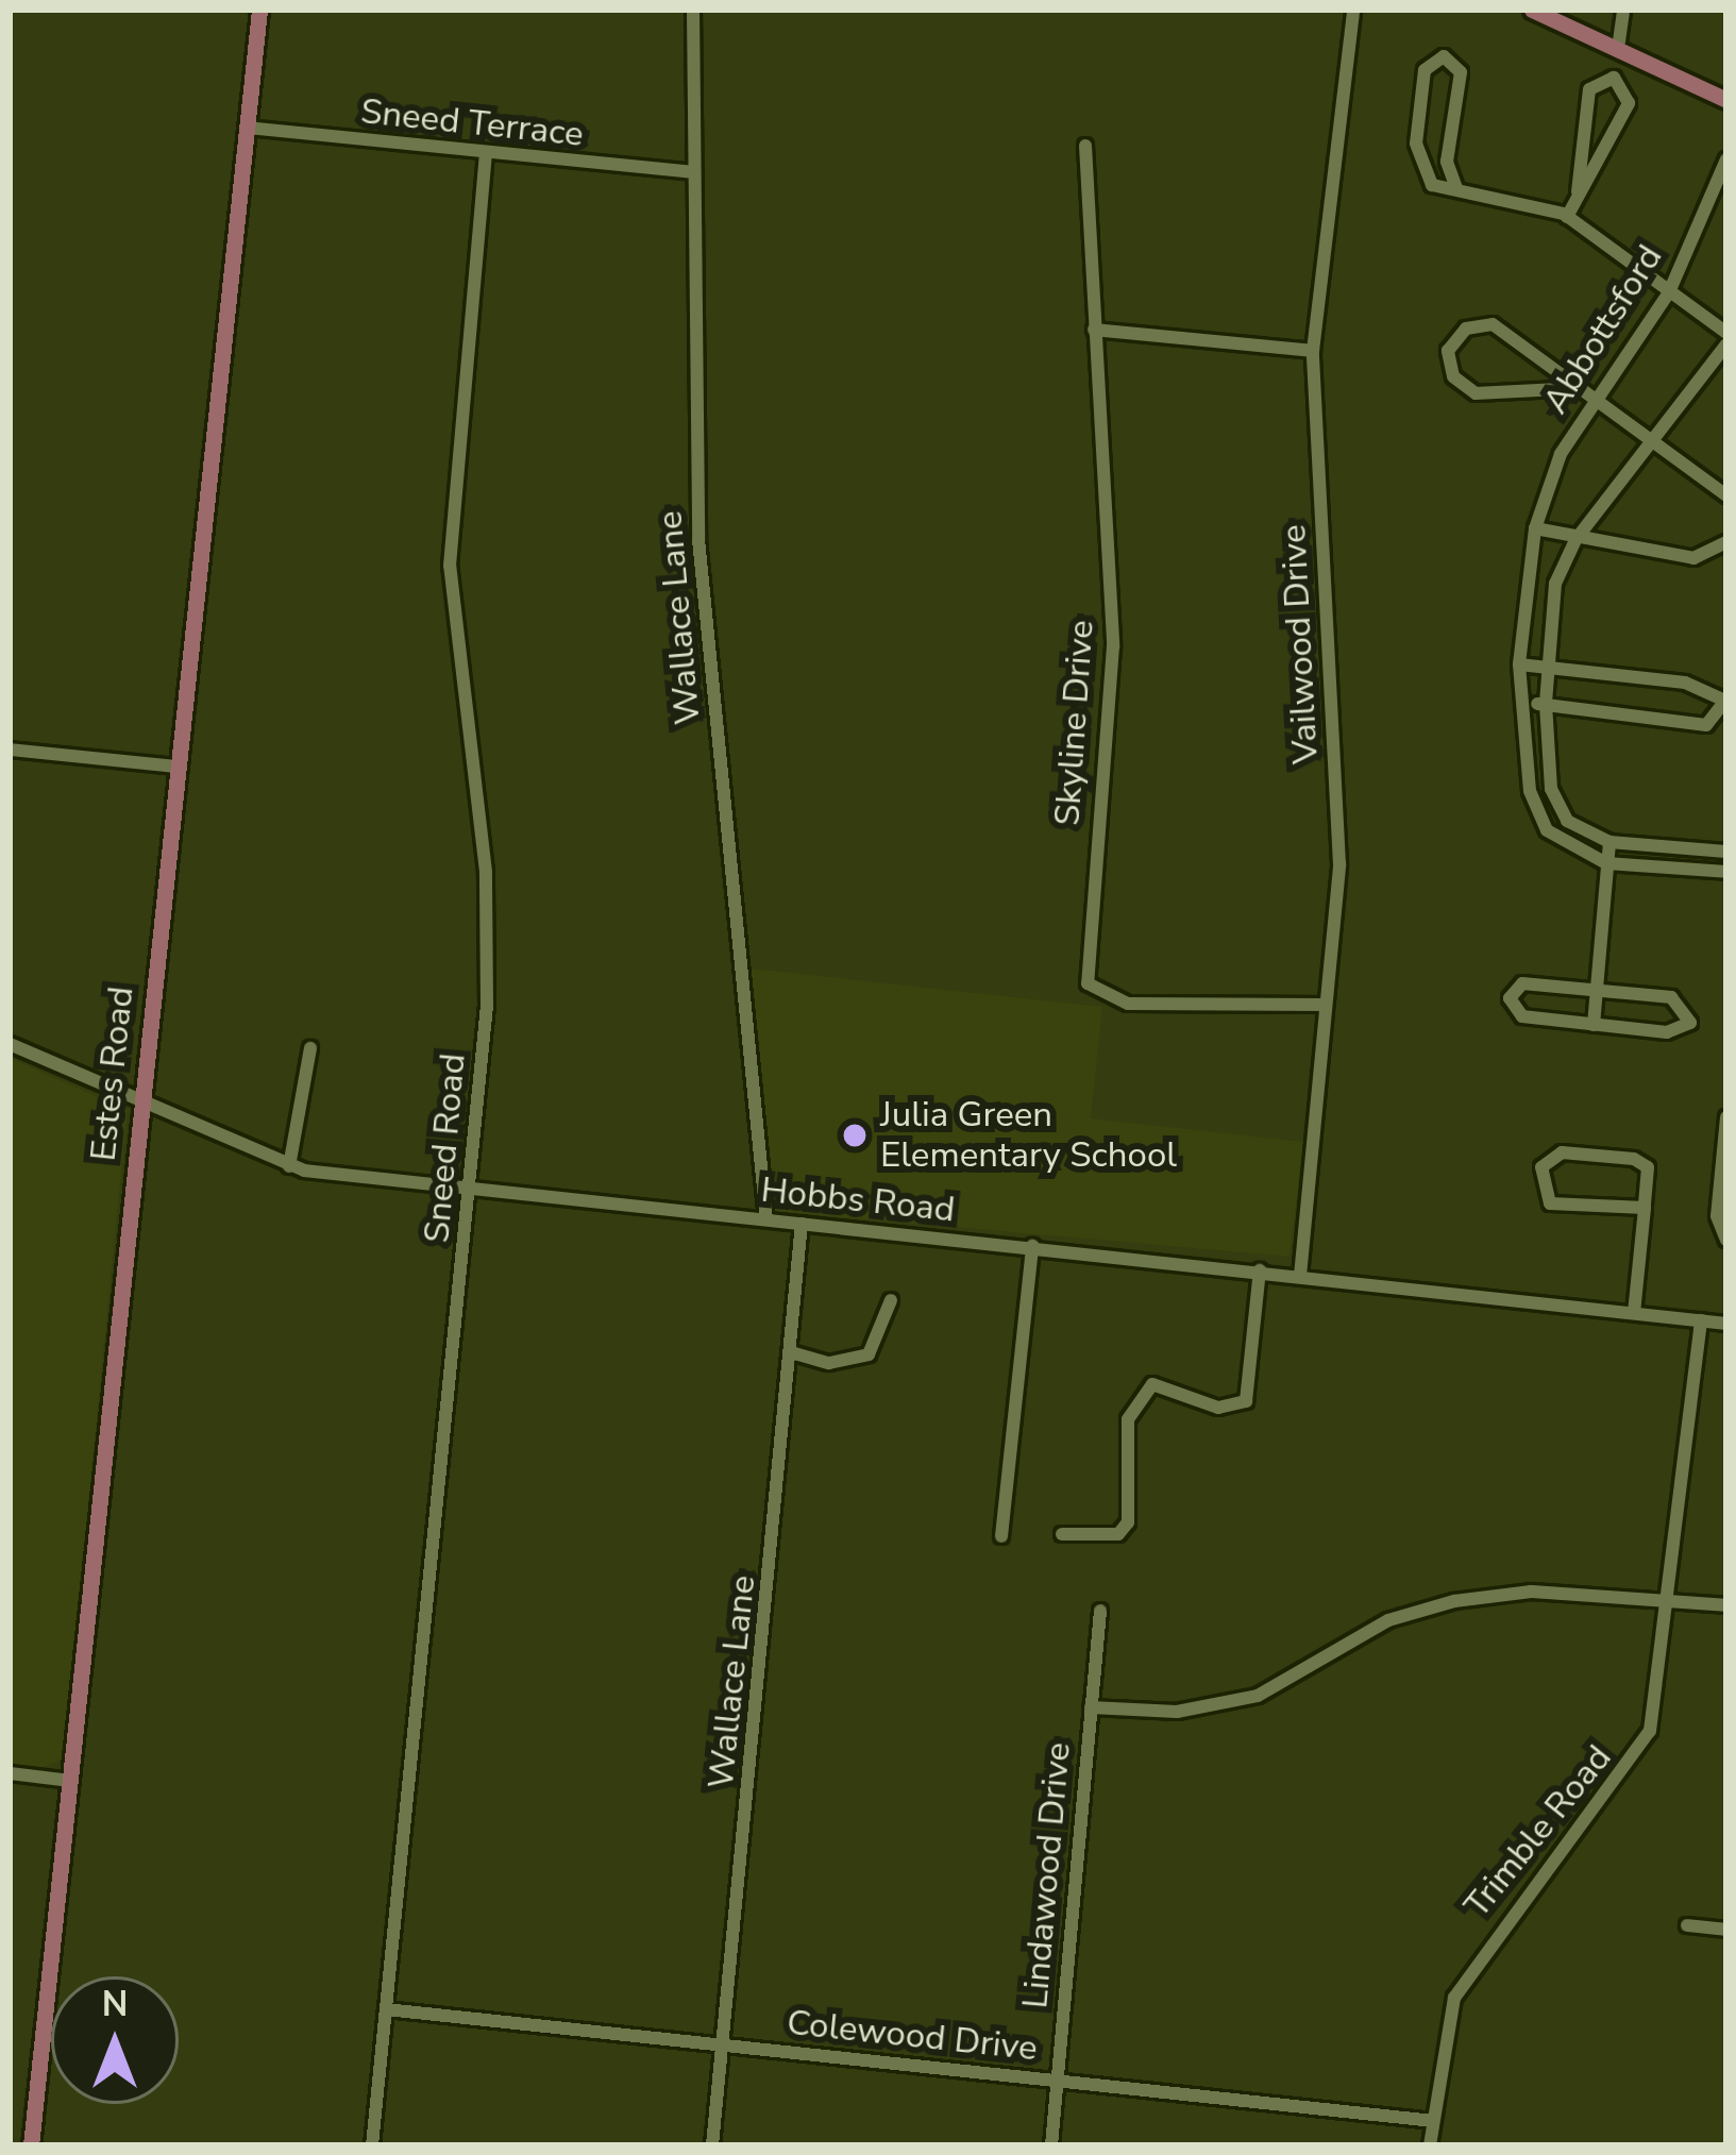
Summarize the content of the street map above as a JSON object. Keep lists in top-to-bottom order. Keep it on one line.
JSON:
{"streets":{"main road":["Estes Road"],"street":["Sneed Terrace","Abbottsford","Wallace Lane","Vailwood Drive","Skyline Drive","Sneed Road","Hobbs Road","Trimble Road","Lindawood Drive","Colewood Drive"]},"crossings":[["Sneed Terrace","Wallace Lane"],["Sneed Terrace","Estes Road"],["Sneed Terrace","Sneed Road"],["Wallace Lane","Hobbs Road"],["Wallace Lane","Colewood Drive"],["Vailwood Drive","Skyline Drive"],["Vailwood Drive","Hobbs Road"],["Estes Road","Hobbs Road"],["Sneed Road","Hobbs Road"],["Sneed Road","Colewood Drive"],["Hobbs Road","Trimble Road"],["Trimble Road","Colewood Drive"],["Lindawood Drive","Colewood Drive"]],"places":["Julia Green Elementary School"],"north":"top"}
